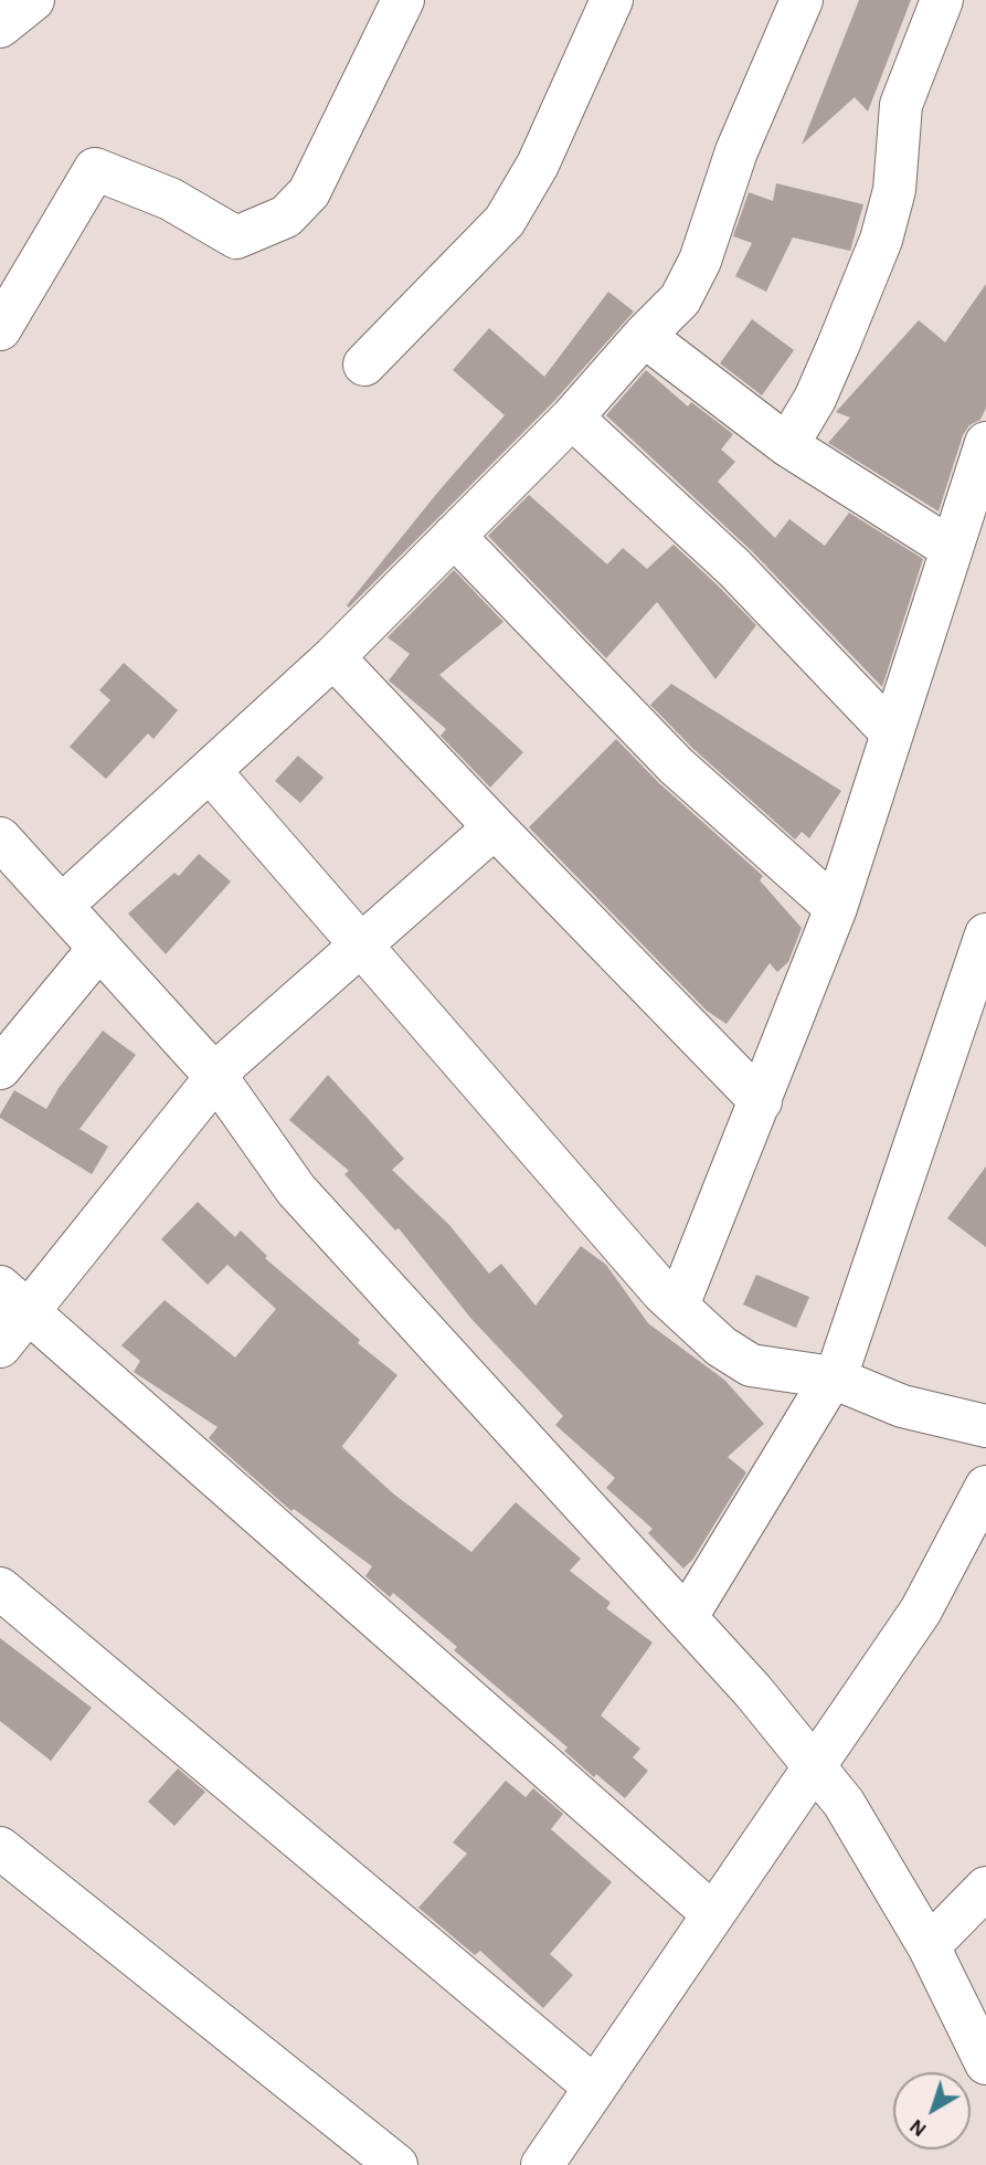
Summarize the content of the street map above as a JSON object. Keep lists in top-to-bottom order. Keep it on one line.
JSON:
{"north":"bottom left"}
